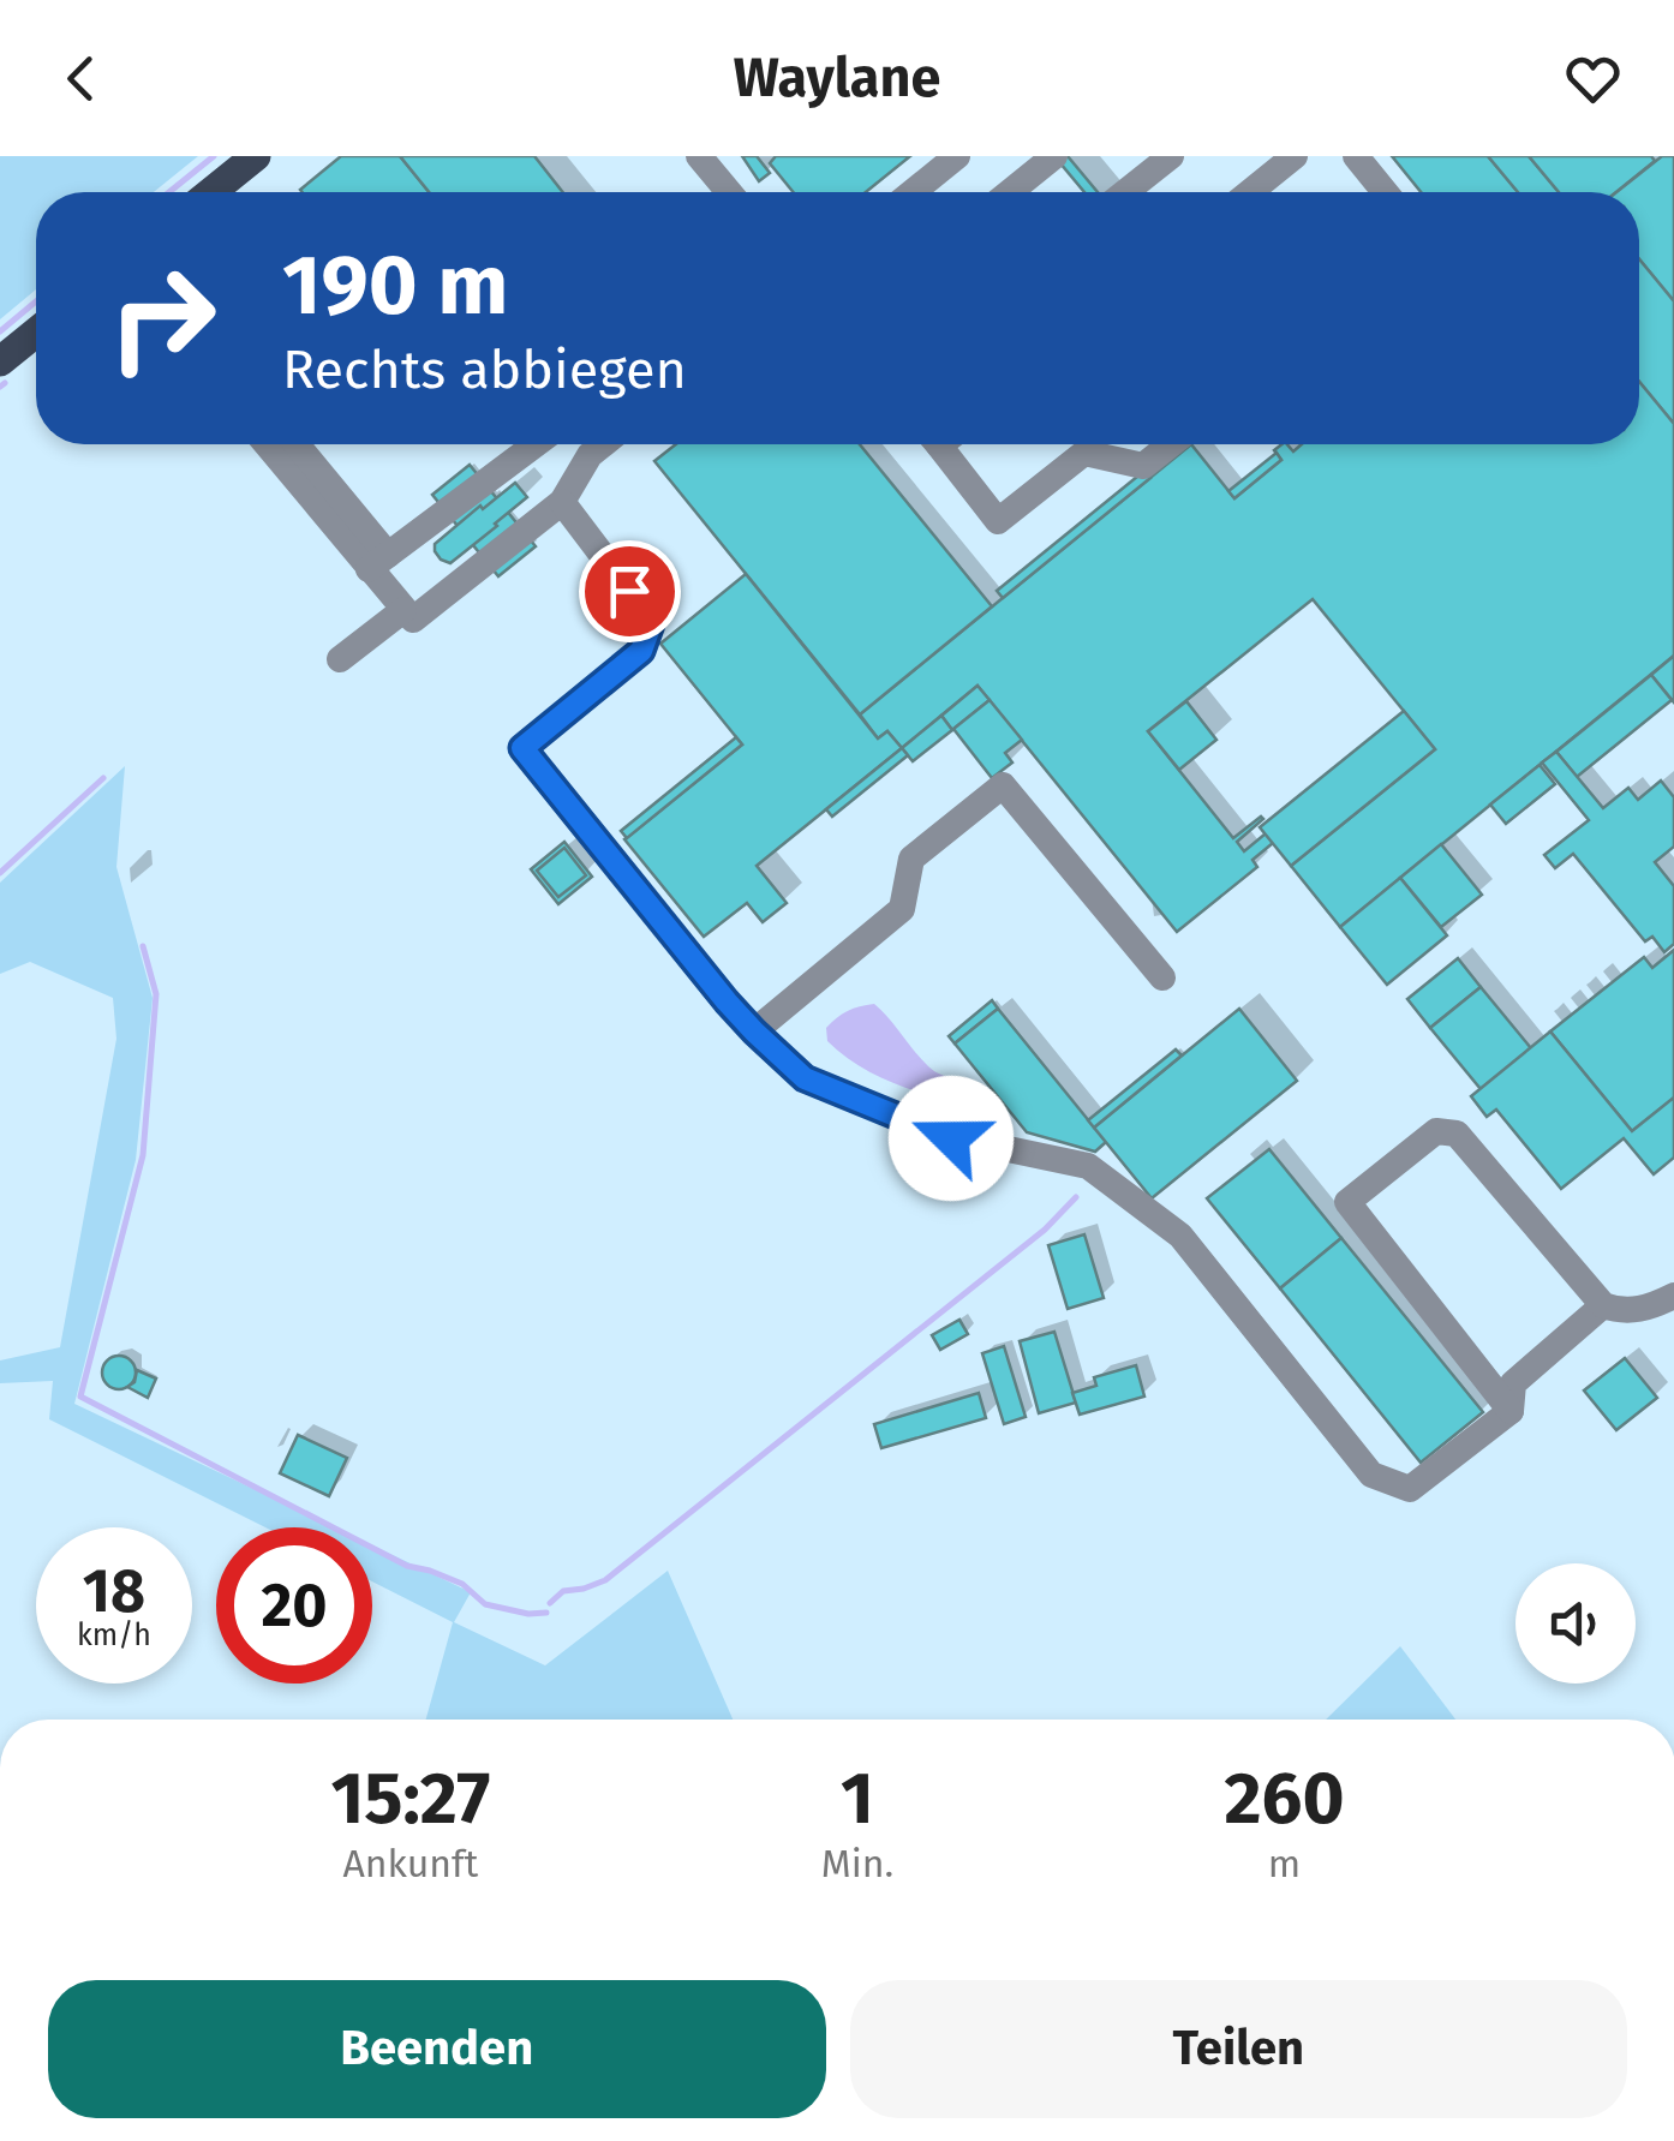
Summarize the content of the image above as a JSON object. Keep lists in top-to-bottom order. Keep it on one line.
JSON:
{"page":{"header":"Waylane","turn":["190 m","Rechts abbiegen"],"speed":"18 km/h","limit":"20","eta":["15:27","Ankunft","1","Min.","260","m"],"buttons":["Beenden","Teilen"]}}
